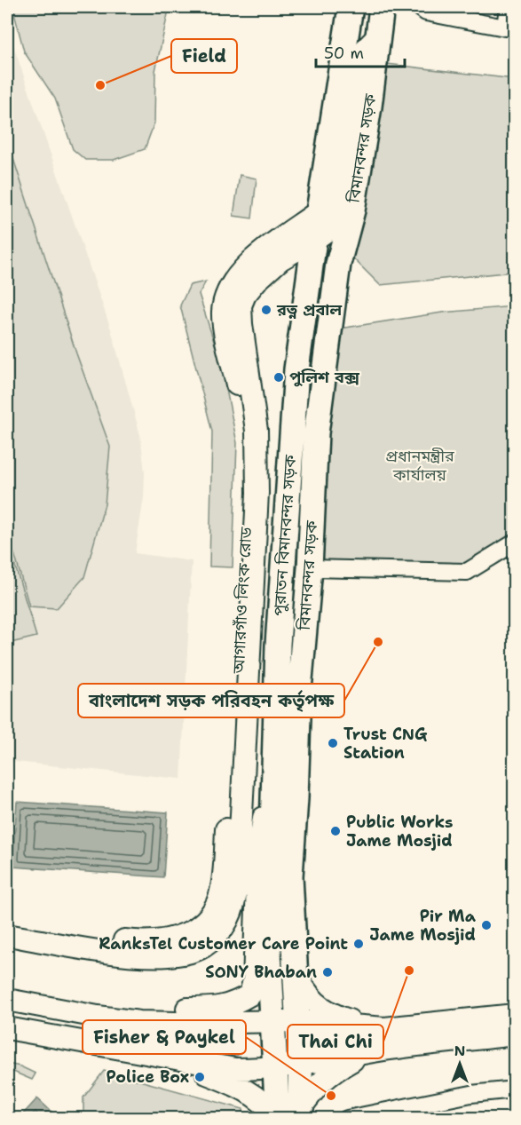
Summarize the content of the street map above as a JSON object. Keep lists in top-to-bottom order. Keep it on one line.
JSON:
{"streets":{"highway":["বিমানবন্দর সড়ক","পুরাতন বিমানবন্দর সড়ক"],"main road":["আগারগাঁও লিংক রোড"]},"crossings":[["বিমানবন্দর সড়ক","পুরাতন বিমানবন্দর সড়ক"],["বিমানবন্দর সড়ক","আগারগাঁও লিংক রোড"],["পুরাতন বিমানবন্দর সড়ক","আগারগাঁও লিংক রোড"]],"parks":["প্রধানমন্ত্রীর কার্যালয়"],"places":["Field","রত্ন প্রবাল","পুলিশ বক্স","বাংলাদেশ সড়ক পরিবহন কর্তৃপক্ষ","Trust CNG Station","Public Works Jame Mosjid","Pir Ma Jame Mosjid","RanksTel Customer Care Point","Thai Chi","SONY Bhaban","Police Box","Fisher & Paykel"],"scale_bar":"50 m","north":"top"}
